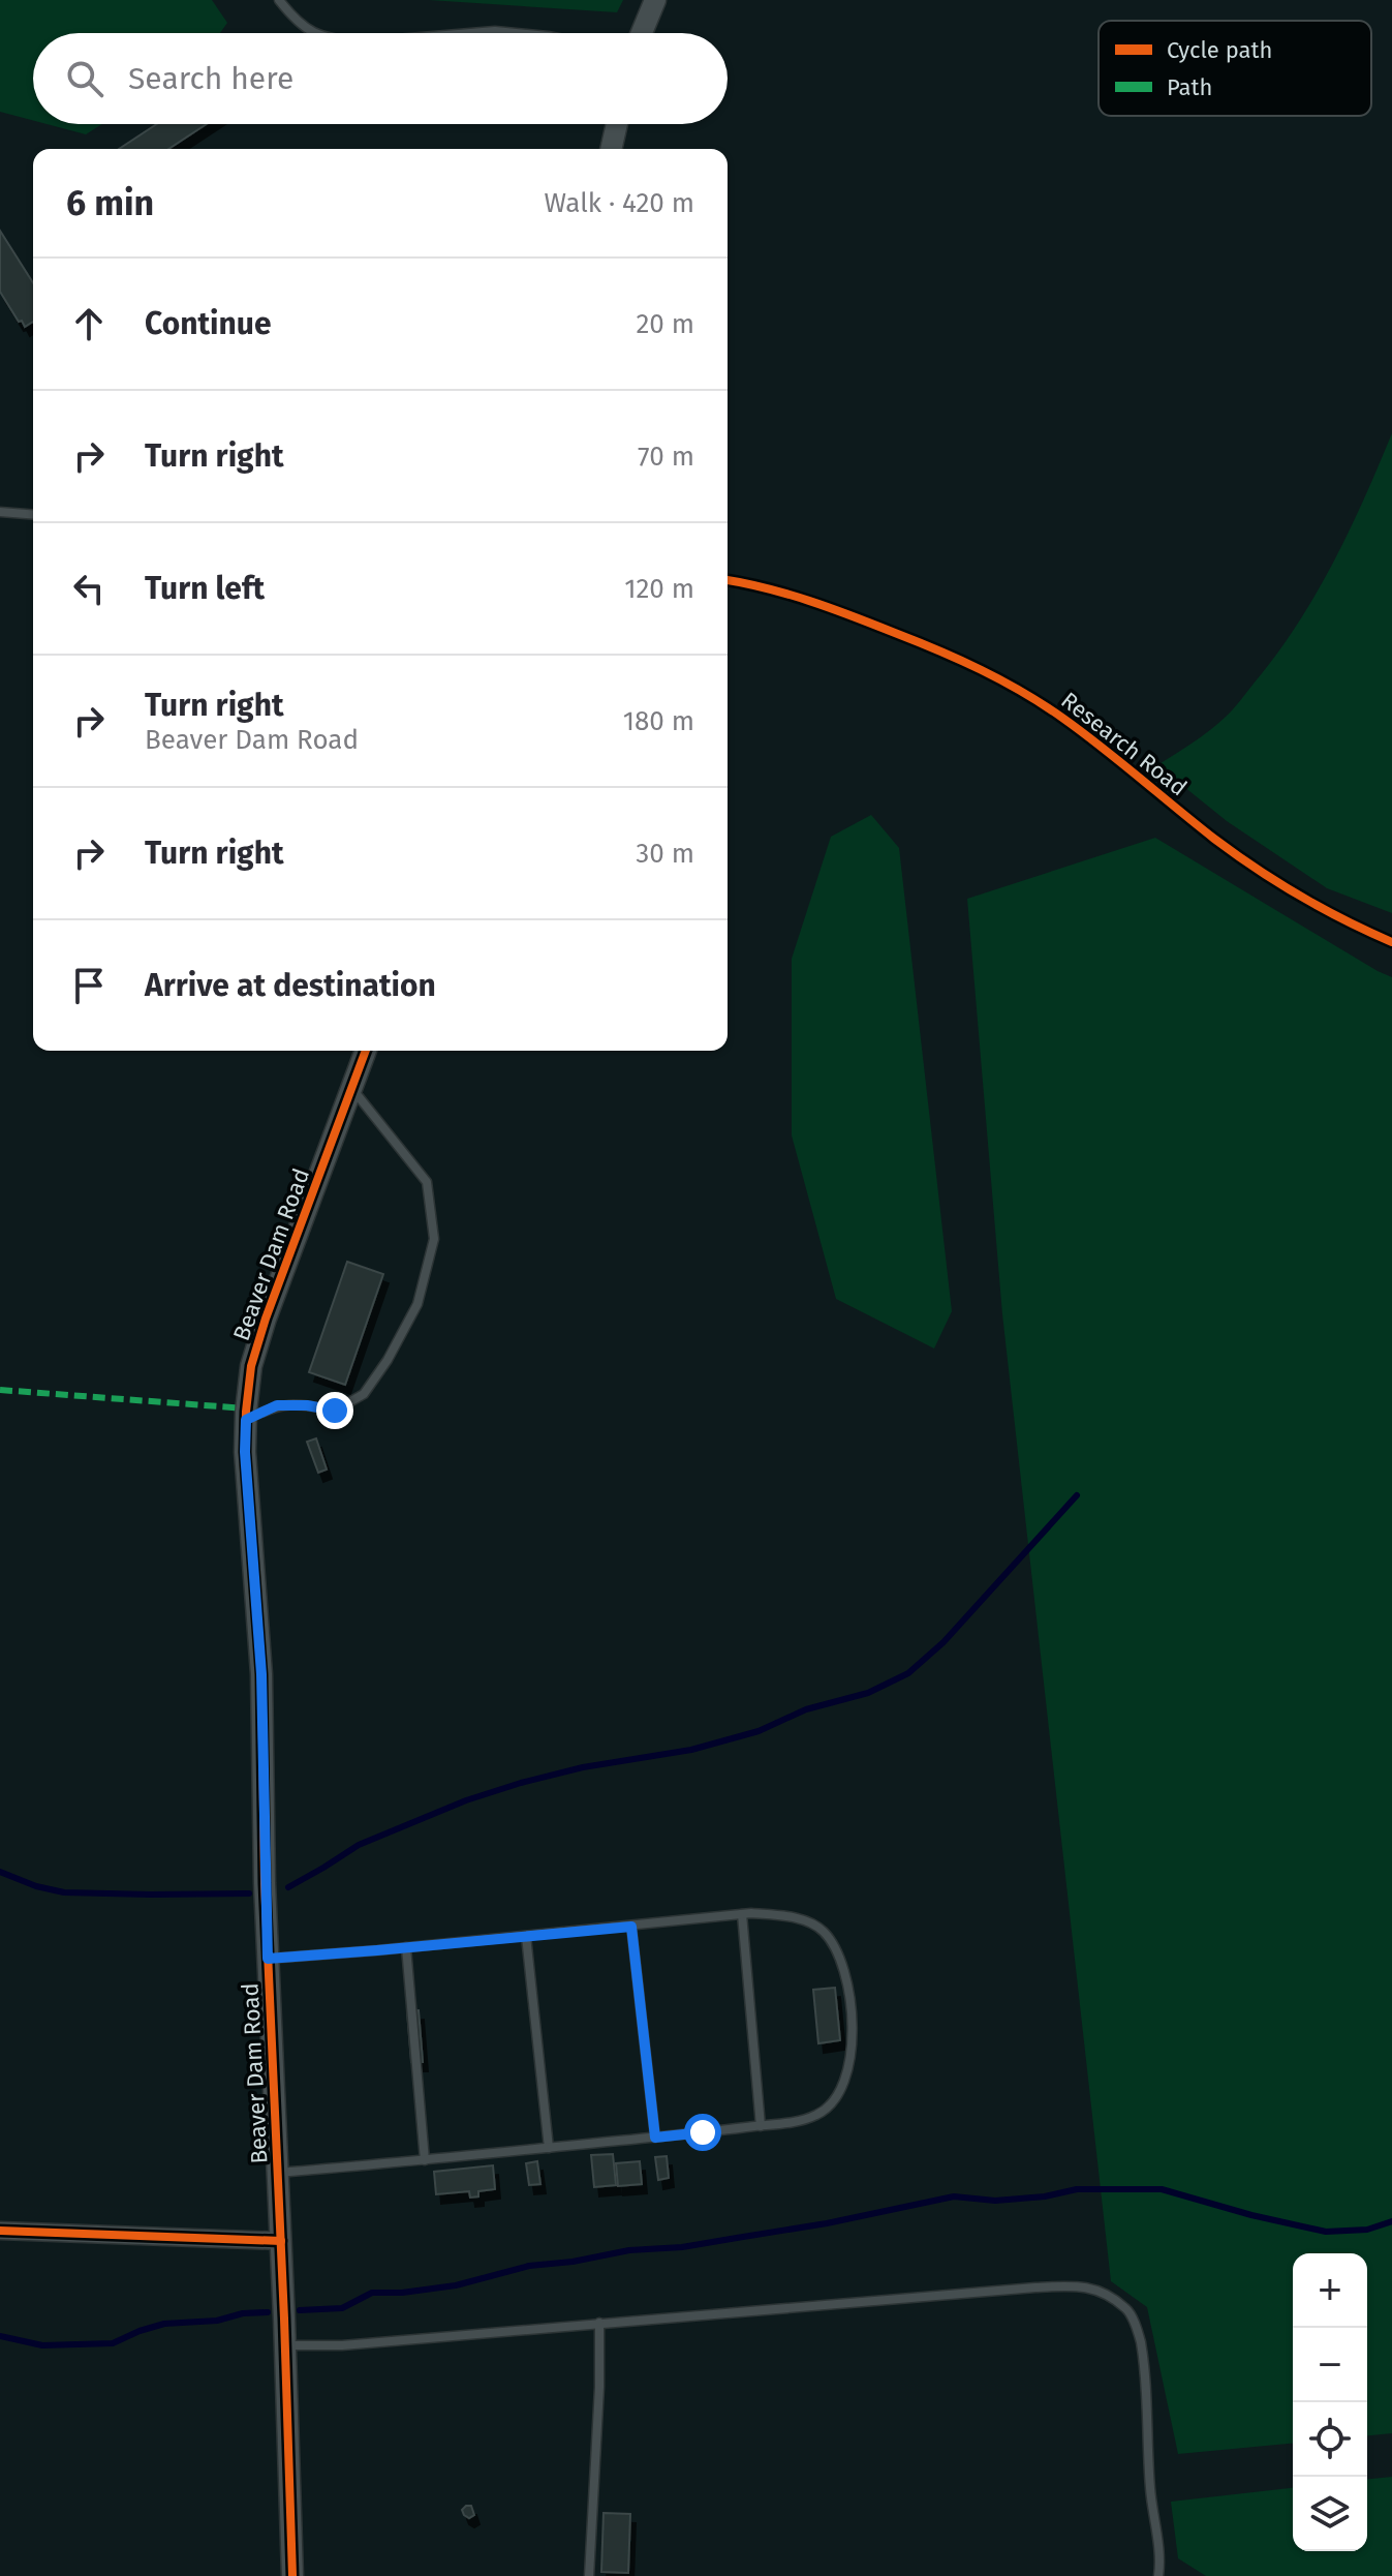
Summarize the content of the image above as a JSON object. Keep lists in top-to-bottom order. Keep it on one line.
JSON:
{"streets":{"street":["Beaver Dam Road"],"lane":["Research Road"]},"legend":["Cycle path","Path"],"page":{"search":"Search here","heading":["6 min","Walk · 420 m"],"list":[["Continue","20 m"],["Turn right","70 m"],["Turn left","120 m"],["Turn right","Beaver Dam Road","180 m"],["Turn right","30 m"],"Arrive at destination"],"map_buttons":["+","−"]}}
